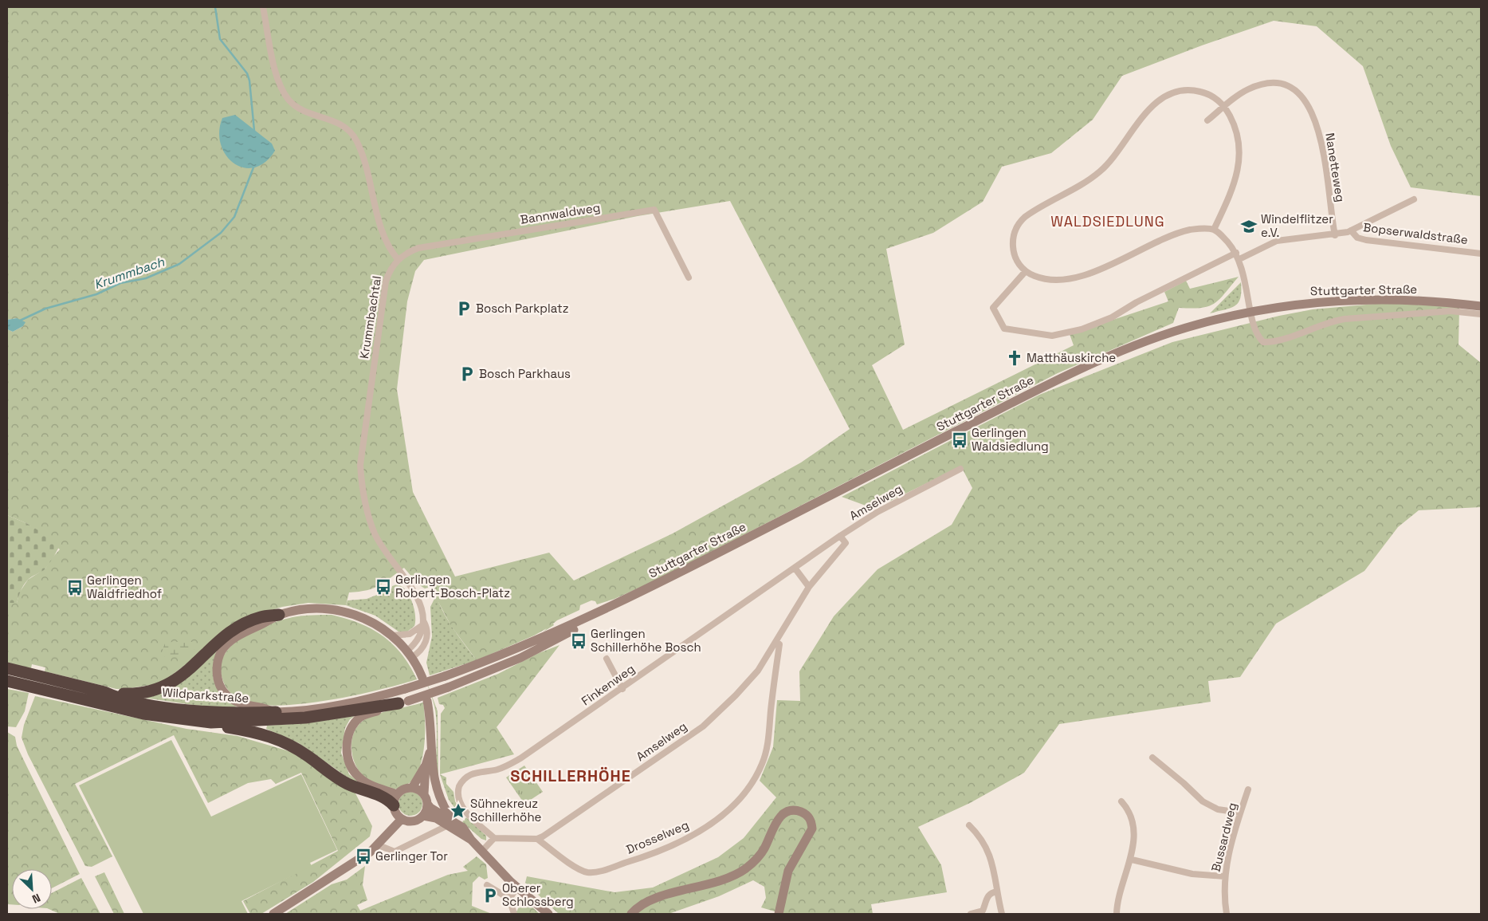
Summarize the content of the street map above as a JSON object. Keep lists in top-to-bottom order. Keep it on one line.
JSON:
{"streets":{"highway":["Wildparkstraße"],"main road":["Stuttgarter Straße"],"street":["Nanetteweg","Bannwaldweg","Bopserwaldstraße","Krummbachtal","Amselweg","Finkenweg","Drosselweg","Bussardweg"]},"crossings":[["Bannwaldweg","Krummbachtal"],["Stuttgarter Straße","Wildparkstraße"],["Amselweg","Finkenweg"],["Amselweg","Drosselweg"]],"districts":["WALDSIEDLUNG","SCHILLERHÖHE"],"water":["Krummbach"],"places":{"school or university":["Windelflitzer e.V."],"parking":["Bosch Parkplatz","Bosch Parkhaus","Oberer Schlossberg"],"church":["Matthäuskirche"],"bus stop":["Gerlingen Waldsiedlung","Gerlingen Robert-Bosch-Platz","Gerlingen Waldfriedhof","Gerlingen Schillerhöhe Bosch","Gerlinger Tor"],"place":["Sühnekreuz Schillerhöhe"]},"north":"bottom right"}
